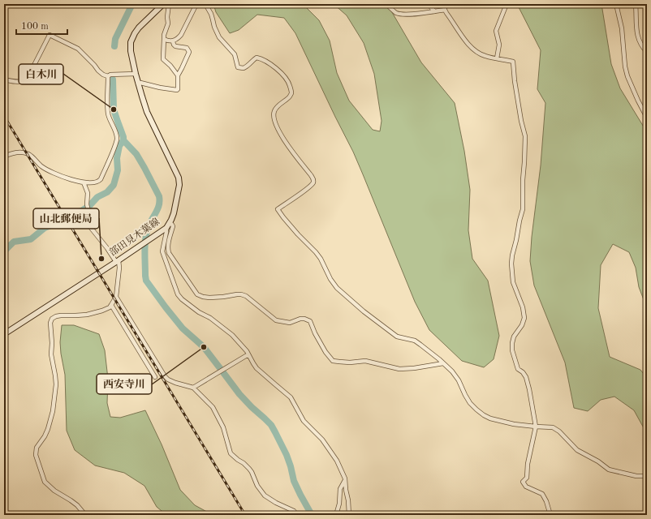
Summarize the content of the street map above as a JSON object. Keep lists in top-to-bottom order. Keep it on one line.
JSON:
{"streets":{"main road":["部田見木葉線"]},"places":["白木川","山北郵便局","西安寺川"],"scale_bar":"100 m"}
